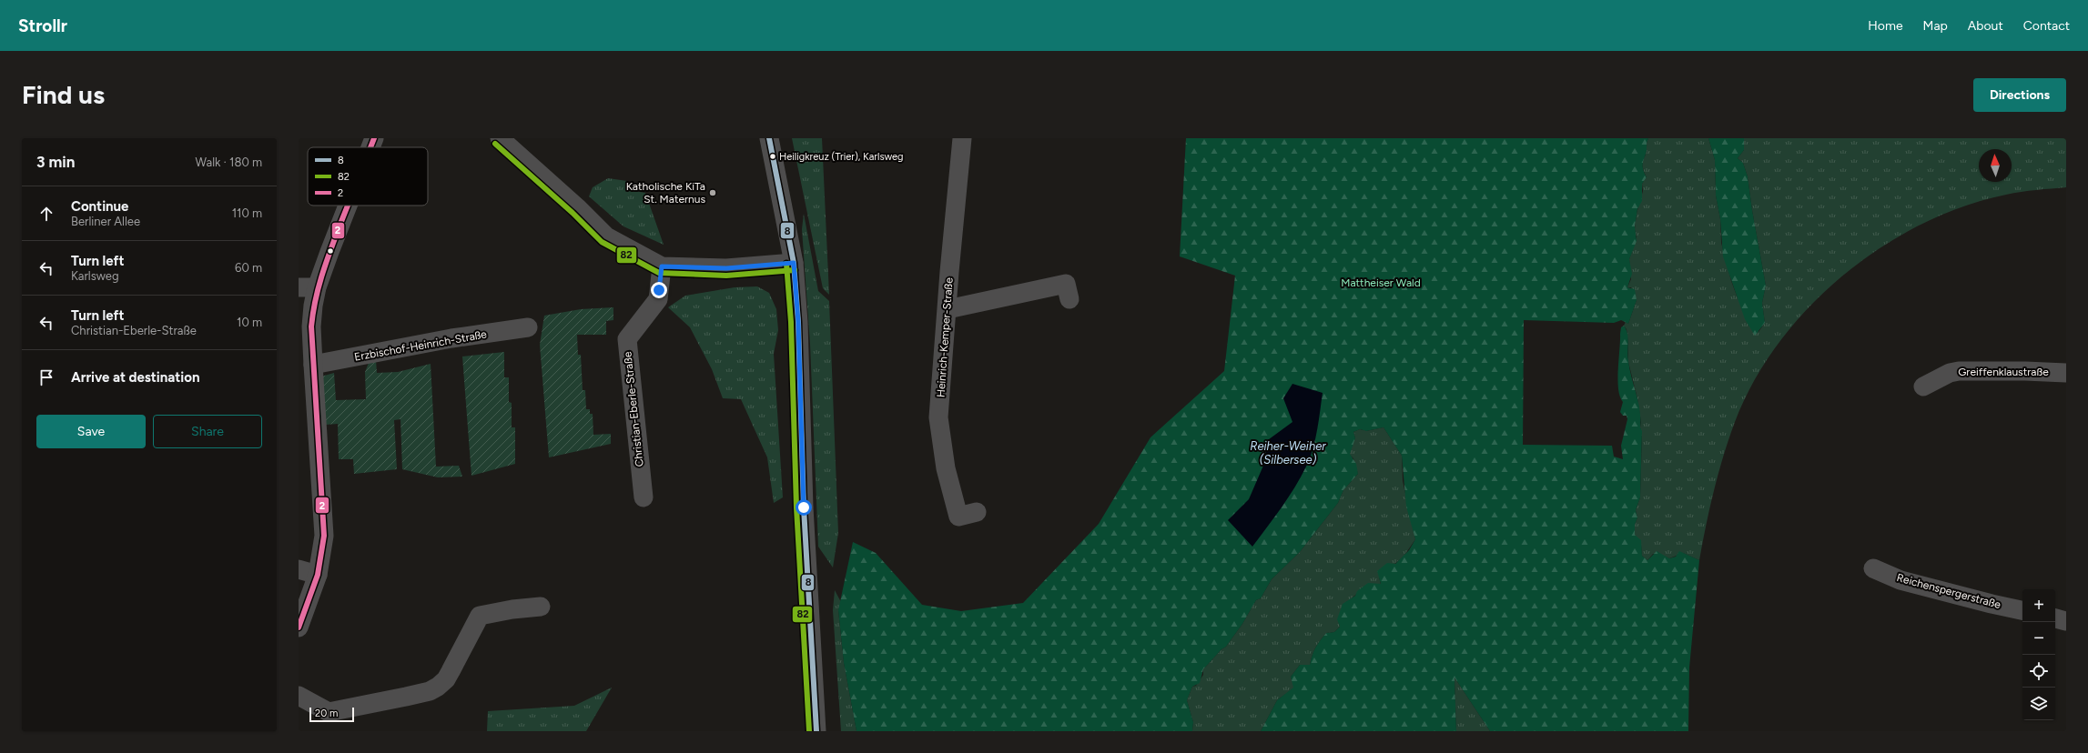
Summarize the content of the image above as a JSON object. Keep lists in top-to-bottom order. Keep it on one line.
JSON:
{"streets":{"street":["Heinrich-Kemper-Straße","Erzbischof-Heinrich-Straße","Greiffenklaustraße","Christian-Eberle-Straße","Reichenspergerstraße"]},"water":["Reiher-Weiher (Silbersee)"],"parks":["Mattheiser Wald"],"places":["Heiligkreuz (Trier), Karlsweg","Katholische KiTa St. Maternus"],"lines":["transit line 8","transit line 2","transit line 82"],"legend":["8","82","2"],"scale_bar":"20 m","north":"top","page":{"header":"Strollr","nav":["Home","Map","About","Contact"],"buttons":["Directions",["Save","Share"]],"title":"Find us","heading":["3 min","Walk · 180 m"],"list":[["Continue","Berliner Allee","110 m"],["Turn left","Karlsweg","60 m"],["Turn left","Christian-Eberle-Straße","10 m"],"Arrive at destination"],"map_buttons":["+","−"],"scale":"20 m"}}
